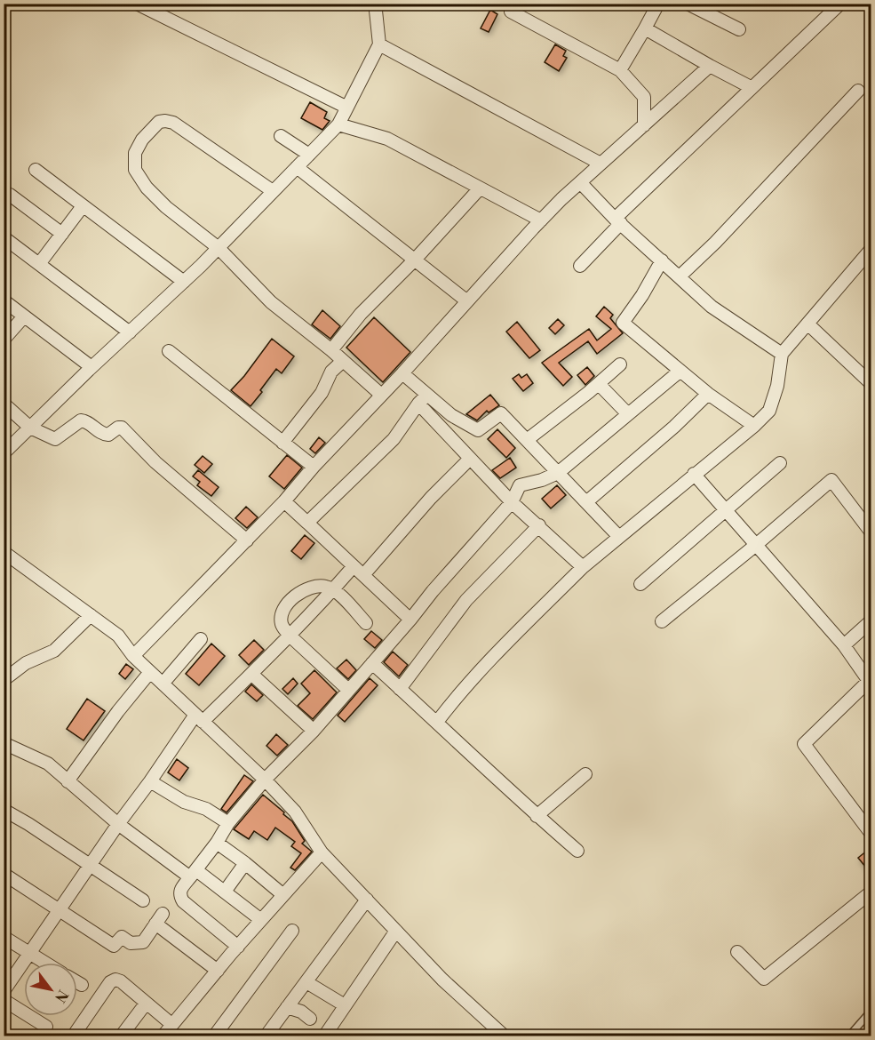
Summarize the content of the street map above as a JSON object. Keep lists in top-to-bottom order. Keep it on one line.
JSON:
{"north":"bottom right"}
